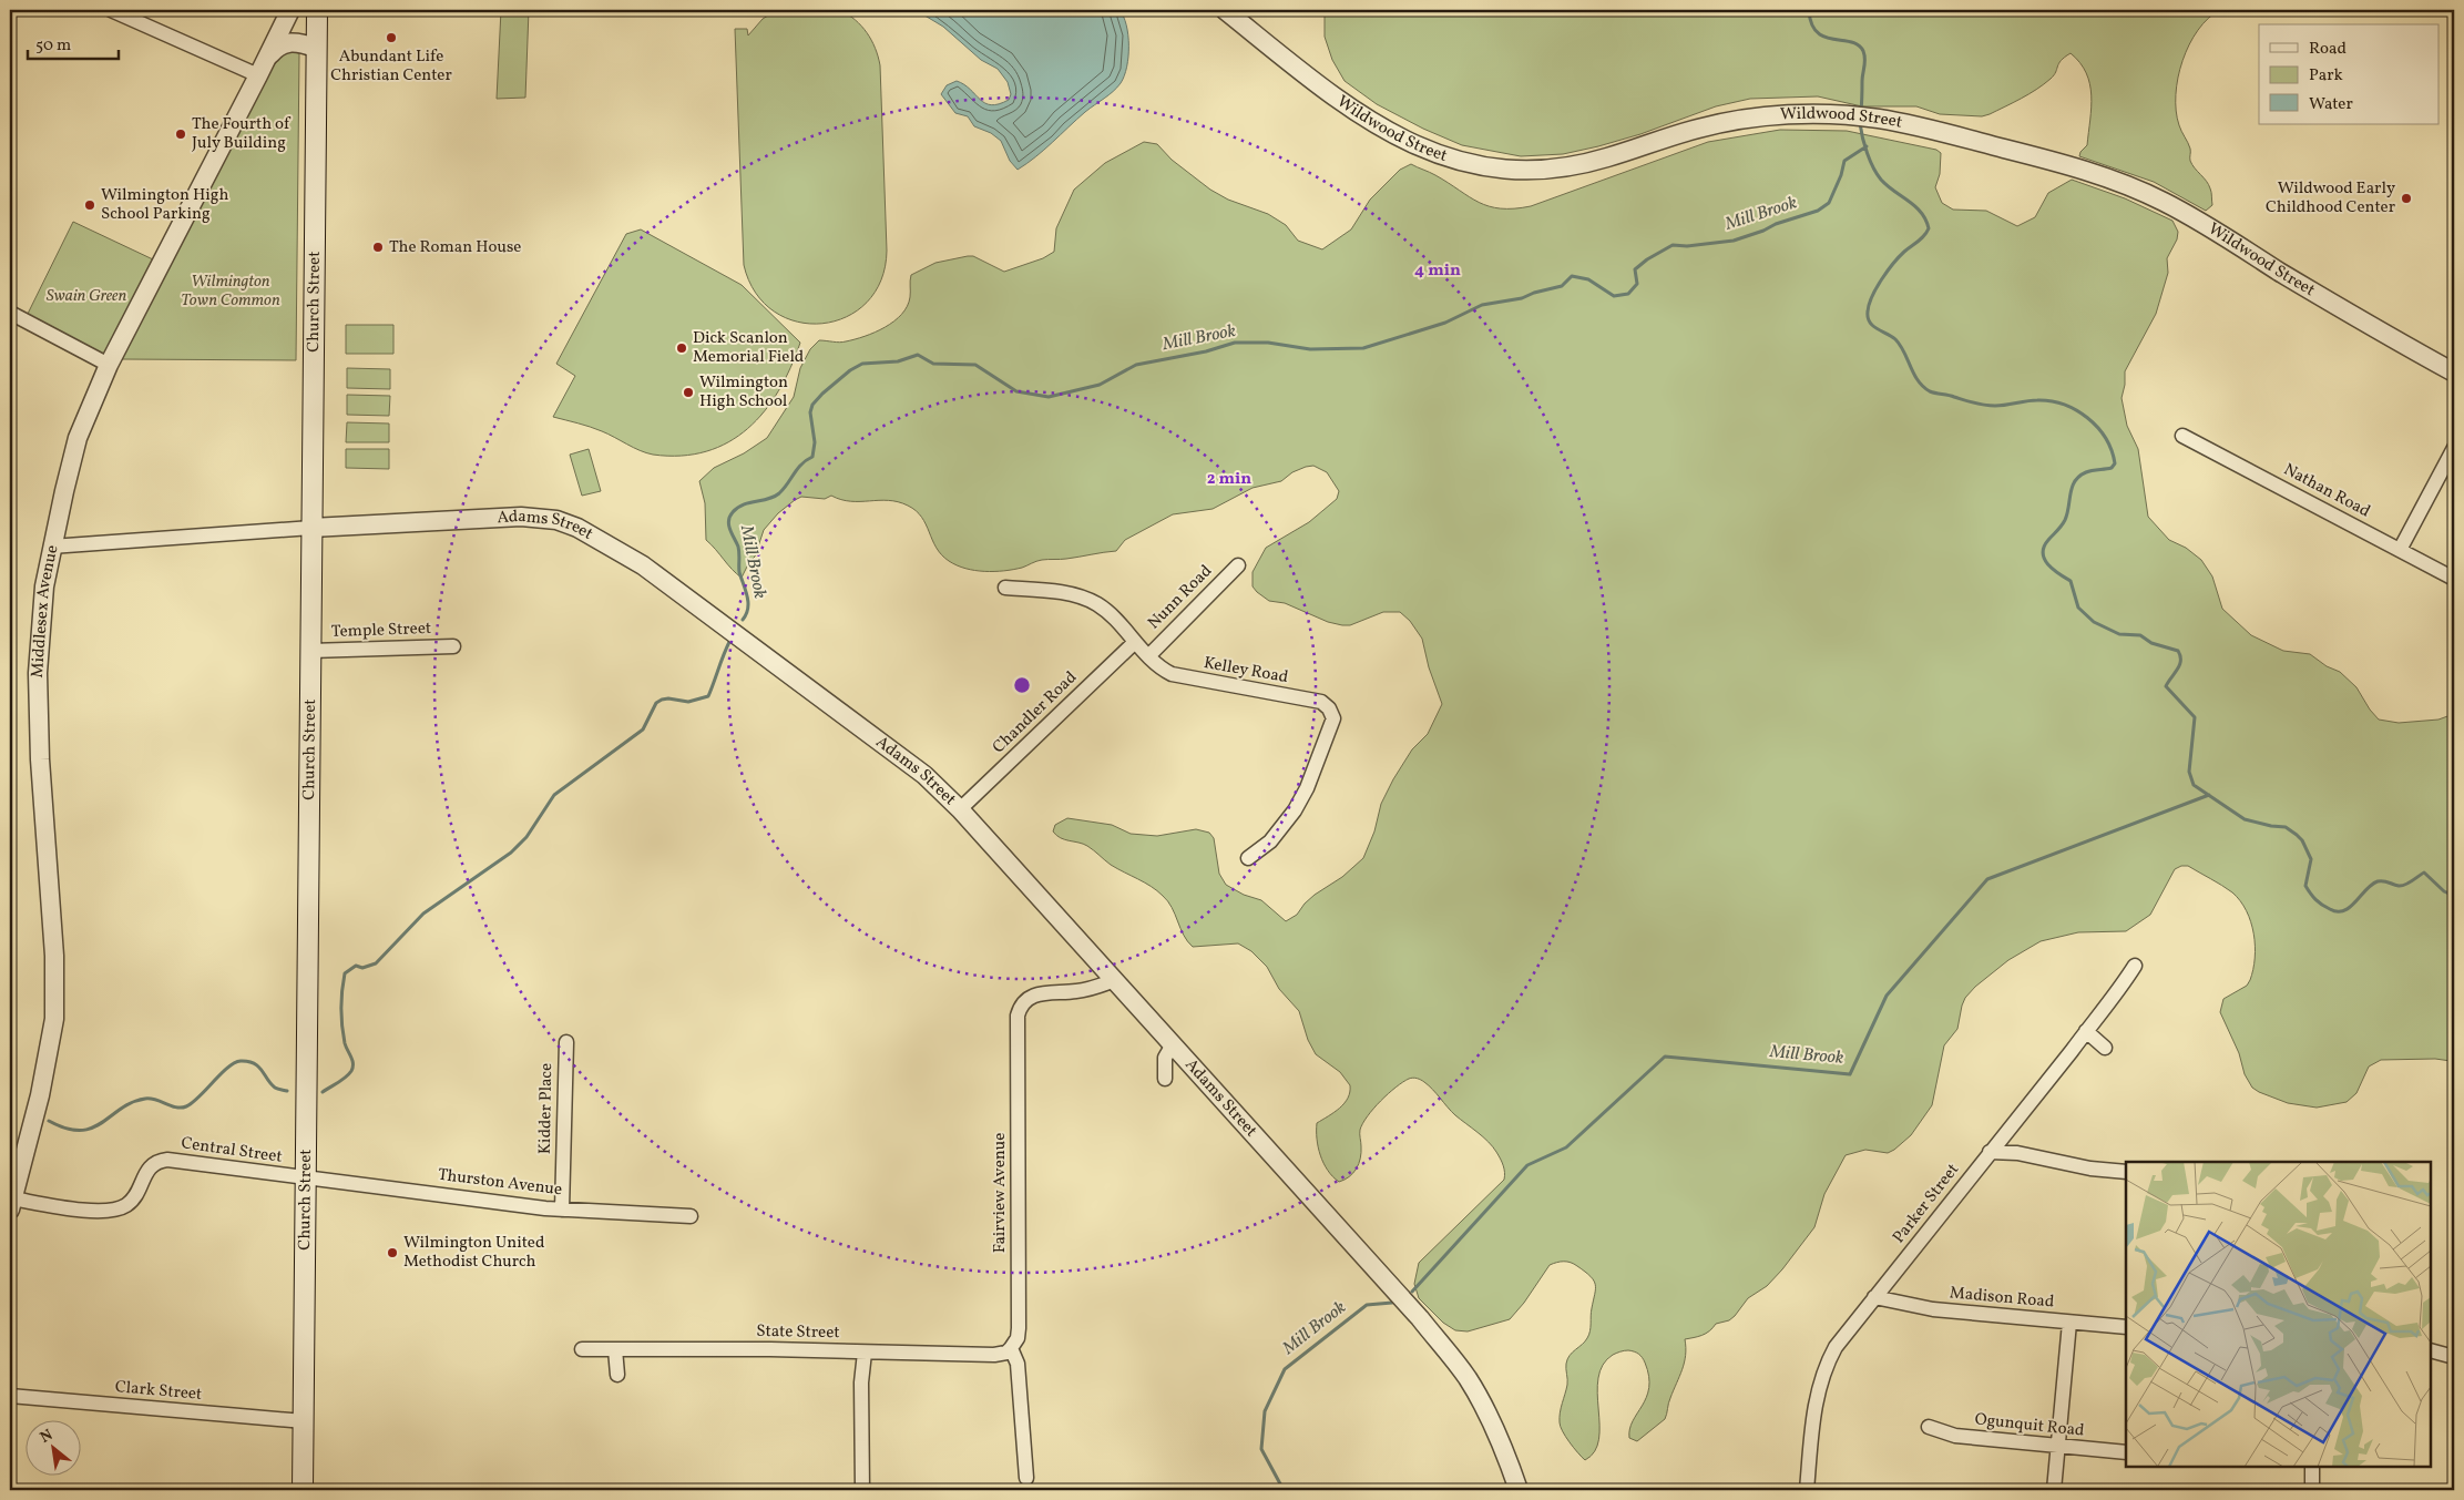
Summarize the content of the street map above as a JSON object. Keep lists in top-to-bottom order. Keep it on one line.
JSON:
{"streets":{"main road":["Church Street"],"street":["Wildwood Street","Nathan Road","Adams Street","Nunn Road","Middlesex Avenue","Temple Street","Kelley Road","Chandler Road","Kidder Place","Central Street","Thurston Avenue","Fairview Avenue","Parker Street","Madison Road","State Street","Clark Street","Ogunquit Road"]},"crossings":[["Church Street","Adams Street"],["Church Street","Temple Street"],["Church Street","Central Street"],["Church Street","Thurston Avenue"],["Church Street","Clark Street"],["Adams Street","Middlesex Avenue"],["Adams Street","Chandler Road"],["Adams Street","Fairview Avenue"],["Nunn Road","Kelley Road"],["Middlesex Avenue","Central Street"],["Kelley Road","Chandler Road"],["Kidder Place","Thurston Avenue"],["Central Street","Thurston Avenue"],["Fairview Avenue","State Street"],["Parker Street","Madison Road"]],"water":["Mill Brook"],"parks":["Wilmington Town Common","Swain Green"],"places":["Abundant Life Christian Center","The Fourth of July Building","Wildwood Early Childhood Center","Wilmington High School Parking","The Roman House","Dick Scanlon Memorial Field","Wilmington High School","Wilmington United Methodist Church"],"legend":["Road","Park","Water"],"scale_bar":"50 m","north":"top left","rings":["4 min","2 min"]}
